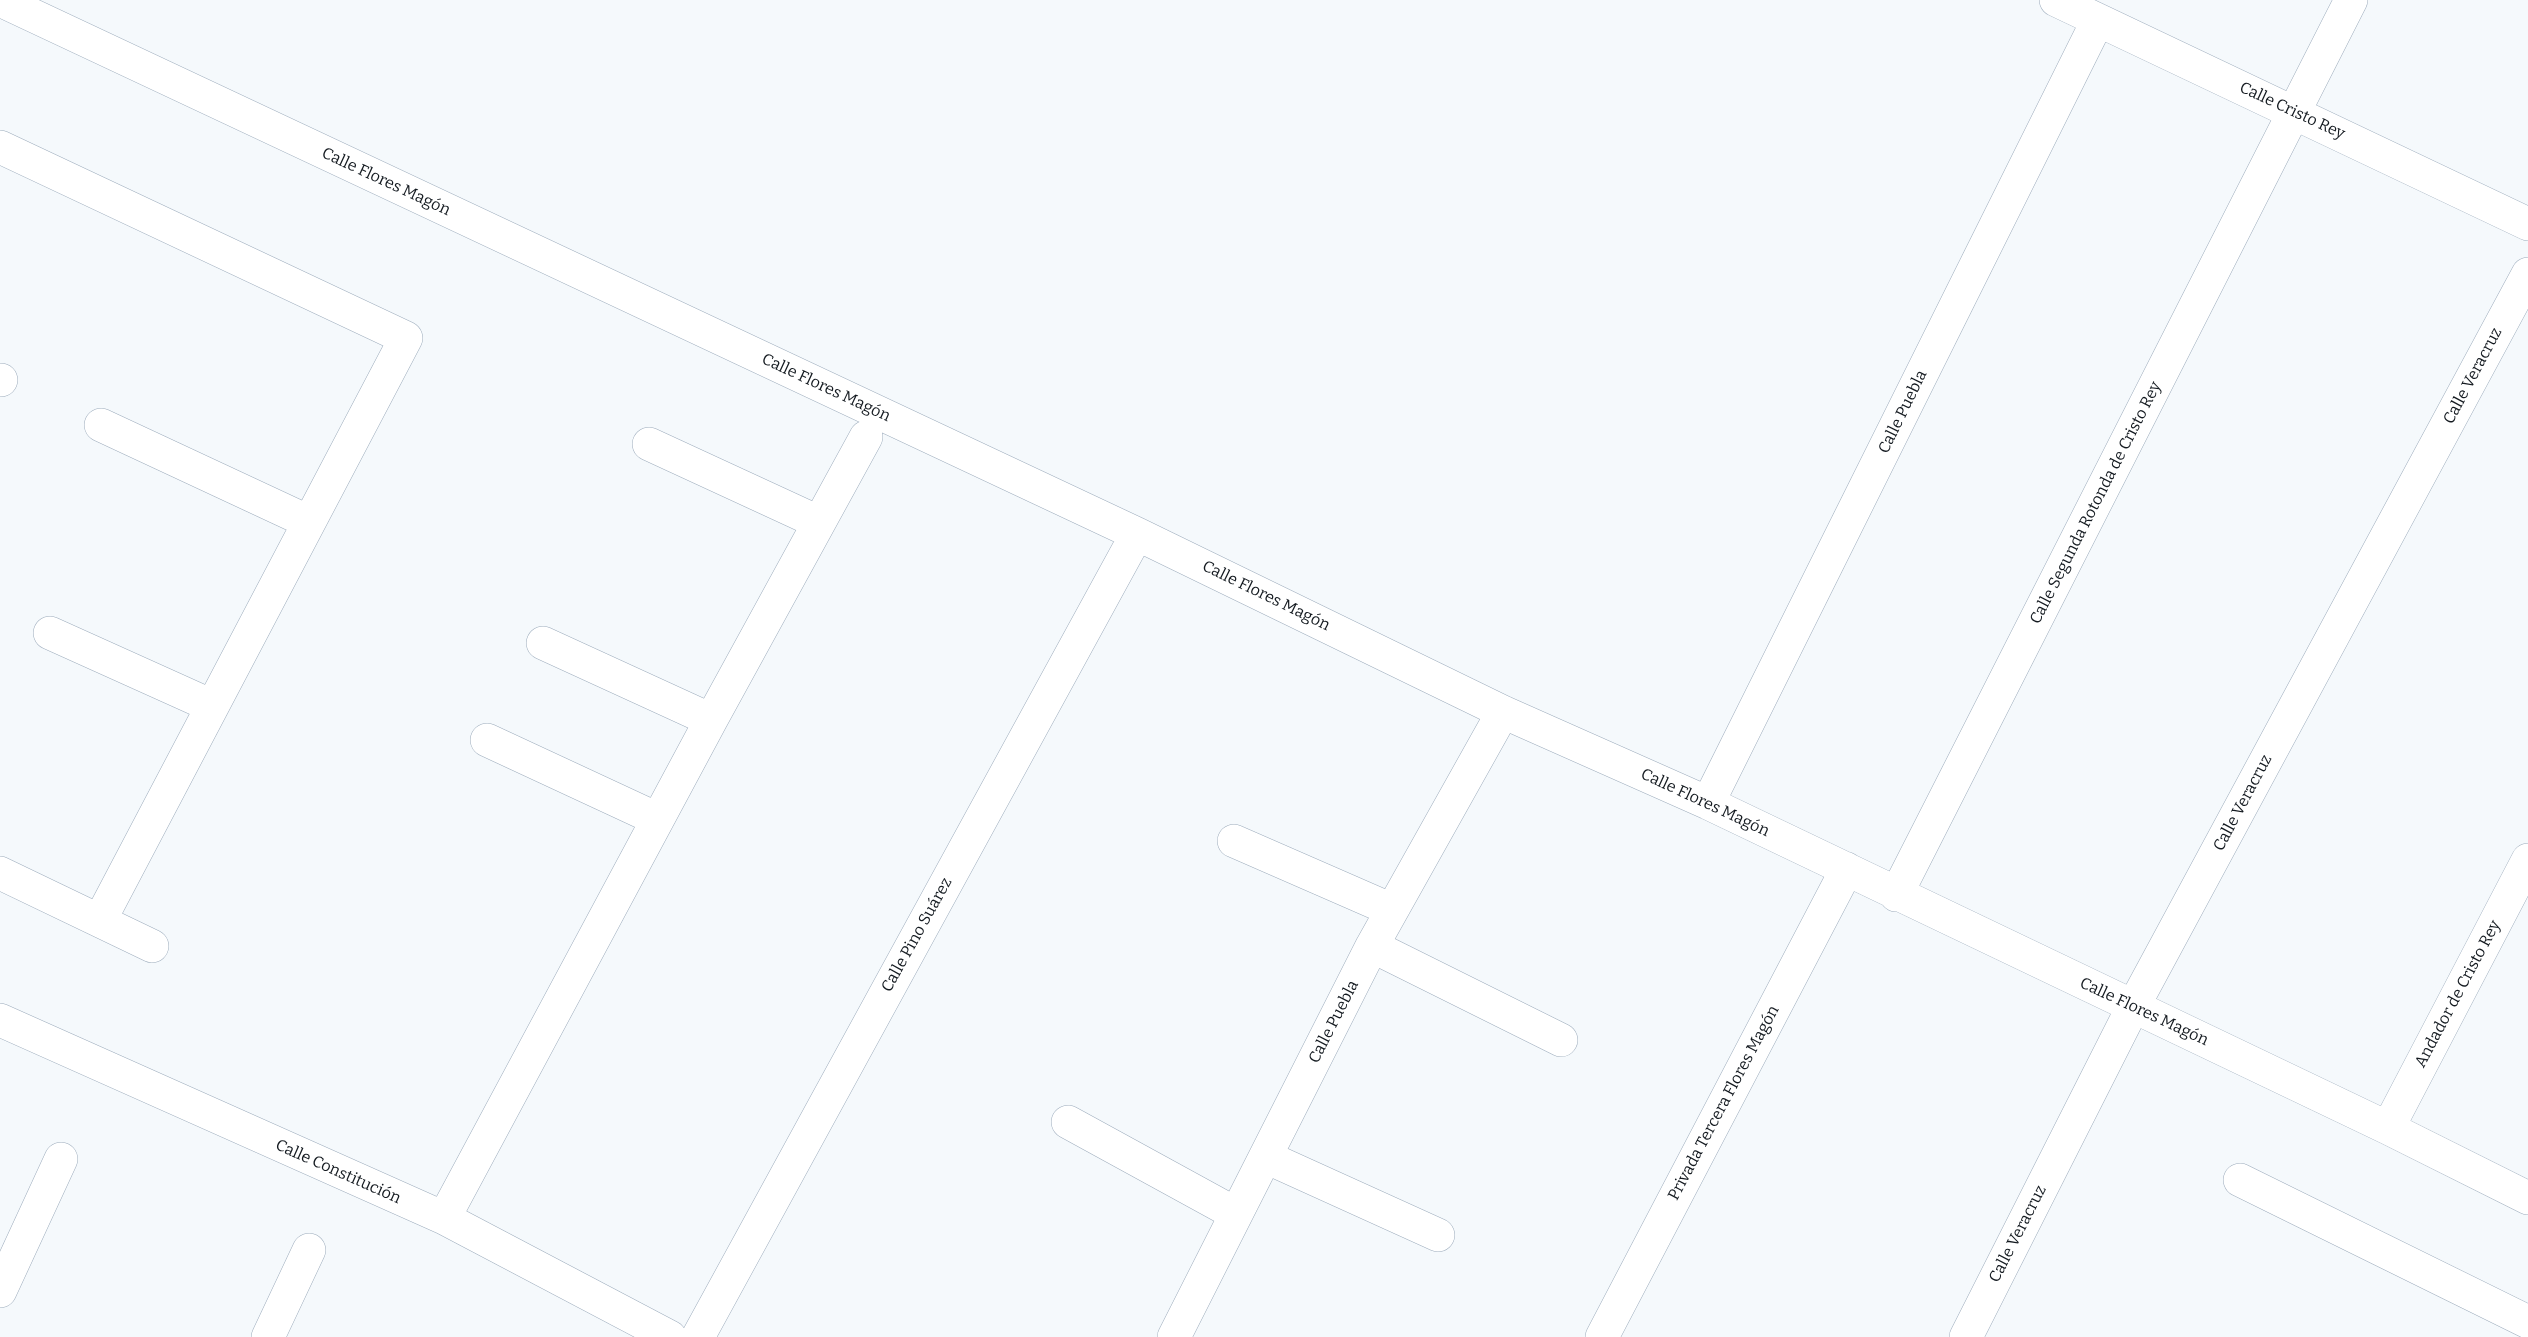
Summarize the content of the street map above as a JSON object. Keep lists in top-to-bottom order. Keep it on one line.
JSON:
{"streets":{"street":["Calle Cristo Rey","Calle Flores Magón","Calle Veracruz","Calle Puebla","Calle Segunda Rotonda de Cristo Rey","Calle Pino Suárez","Andador de Cristo Rey","Privada Tercera Flores Magón","Calle Constitución"]},"crossings":[["Calle Cristo Rey","Calle Puebla"],["Calle Cristo Rey","Calle Segunda Rotonda de Cristo Rey"],["Calle Flores Magón","Calle Veracruz"],["Calle Flores Magón","Calle Puebla"],["Calle Flores Magón","Calle Segunda Rotonda de Cristo Rey"],["Calle Flores Magón","Calle Pino Suárez"],["Calle Flores Magón","Andador de Cristo Rey"],["Calle Flores Magón","Privada Tercera Flores Magón"]]}
